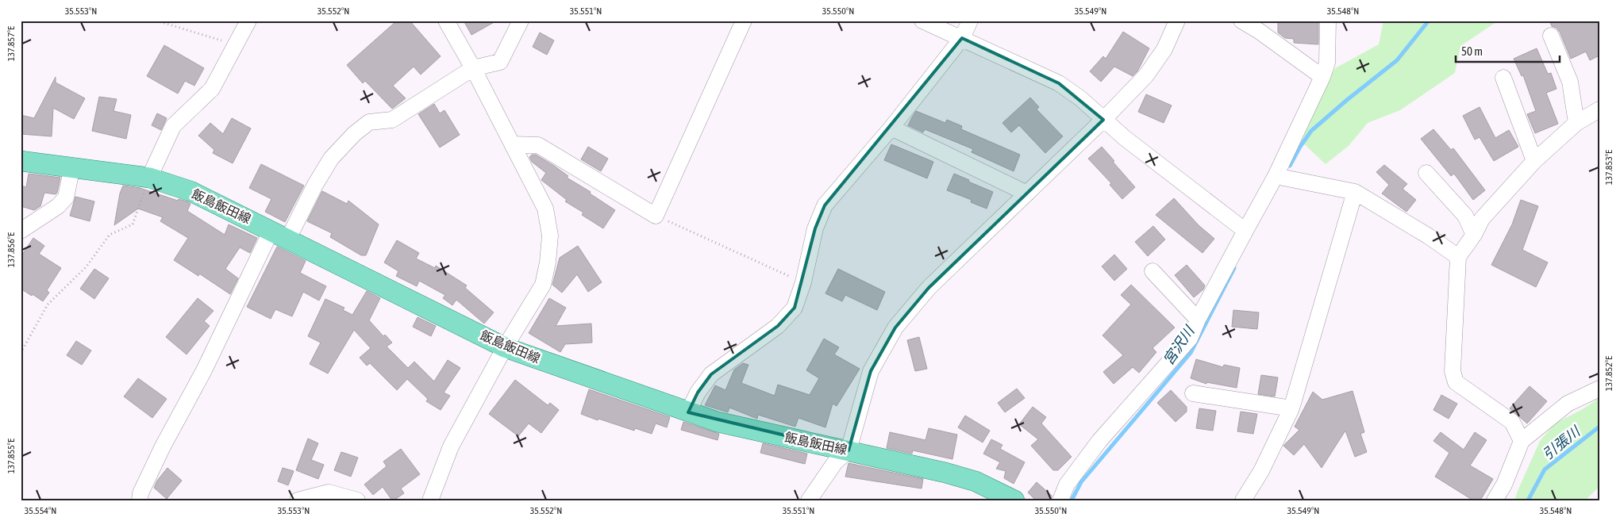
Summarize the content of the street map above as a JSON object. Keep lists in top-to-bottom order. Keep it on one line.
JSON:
{"streets":{"main road":["飯島飯田線"]},"water":["宮沢川","引張川"],"scale_bar":"50 m","coordinates":["35.553°N","35.552°N","35.551°N","35.550°N","35.549°N","35.548°N","137.857°E","137.853°E","137.856°E","137.852°E","137.855°E","35.554°N"]}
